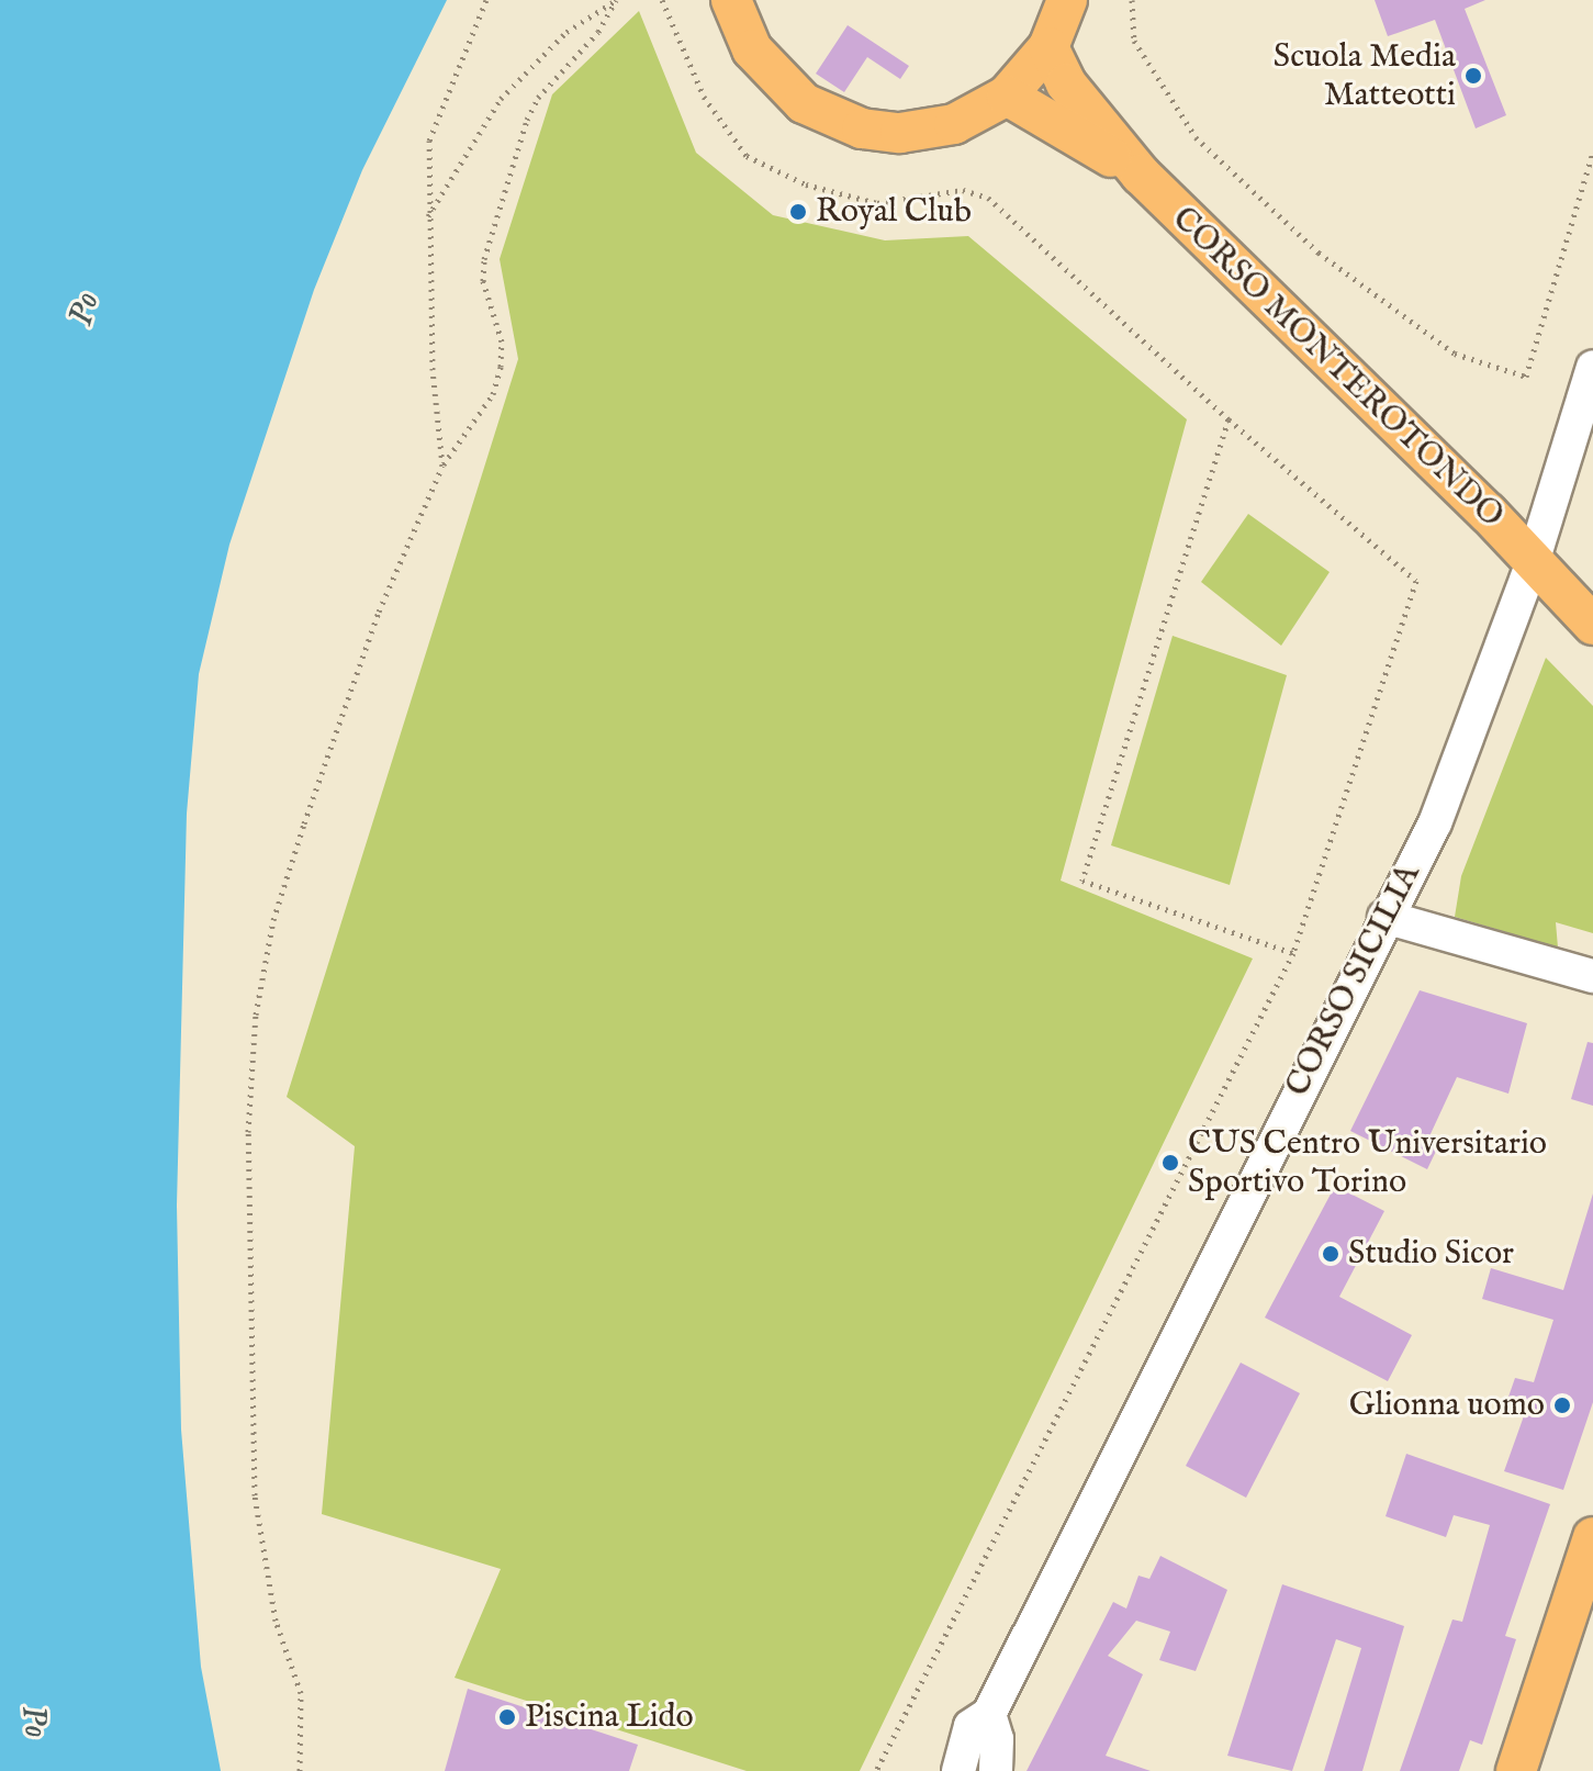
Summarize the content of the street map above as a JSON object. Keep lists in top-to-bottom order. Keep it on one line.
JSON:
{"streets":{"main road":["CORSO MONTEROTONDO"],"street":["CORSO SICILIA"]},"crossings":[["CORSO MONTEROTONDO","CORSO SICILIA"]],"water":["Po"],"places":["Scuola Media Matteotti","Royal Club","CUS Centro Universitario Sportivo Torino","Studio Sicor","Glionna uomo","Piscina Lido"]}
